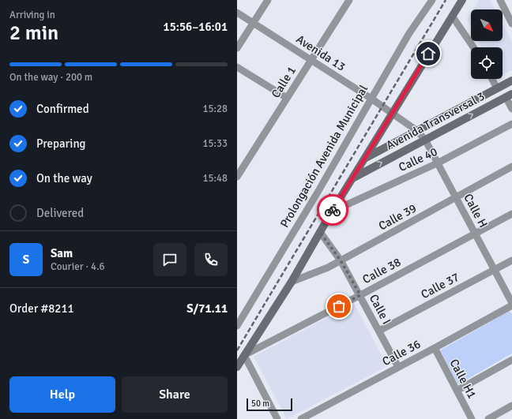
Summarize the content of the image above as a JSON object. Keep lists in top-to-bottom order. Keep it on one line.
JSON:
{"streets":{"main road":["Avenida Transversal 3"],"street":["Avenida 13","Calle 1","Prolongación Avenida Municipal","Calle 40","Calle H","Calle 39","Calle 38","Calle 37","Calle I","Calle 36","Calle H1"]},"crossings":[["Avenida 13","Calle 1"],["Avenida 13","Avenida Transversal 3"],["Avenida 13","Prolongación Avenida Municipal"],["Avenida 13","Calle H"],["Avenida Transversal 3","Calle H"],["Calle 40","Calle H"],["Calle H","Calle 39"],["Calle H","Calle 38"],["Calle H","Calle 37"],["Calle H","Calle 36"],["Calle 39","Calle I"],["Calle 38","Calle I"],["Calle 37","Calle I"],["Calle I","Calle 36"],["Calle 36","Calle H1"]],"scale_bar":"50 m","north":"bottom right","page":{"heading":["2 min","Arriving in","15:56–16:01"],"panel":["Sam","Courier · 4.6","Order #8211","S/71.11"],"bar":"On the way · 200 m","list":[["Confirmed","15:28"],["Preparing","15:33"],["On the way","15:48"],"Delivered"],"round":"S","buttons":["Help","Share"],"scale":"50 m"}}
